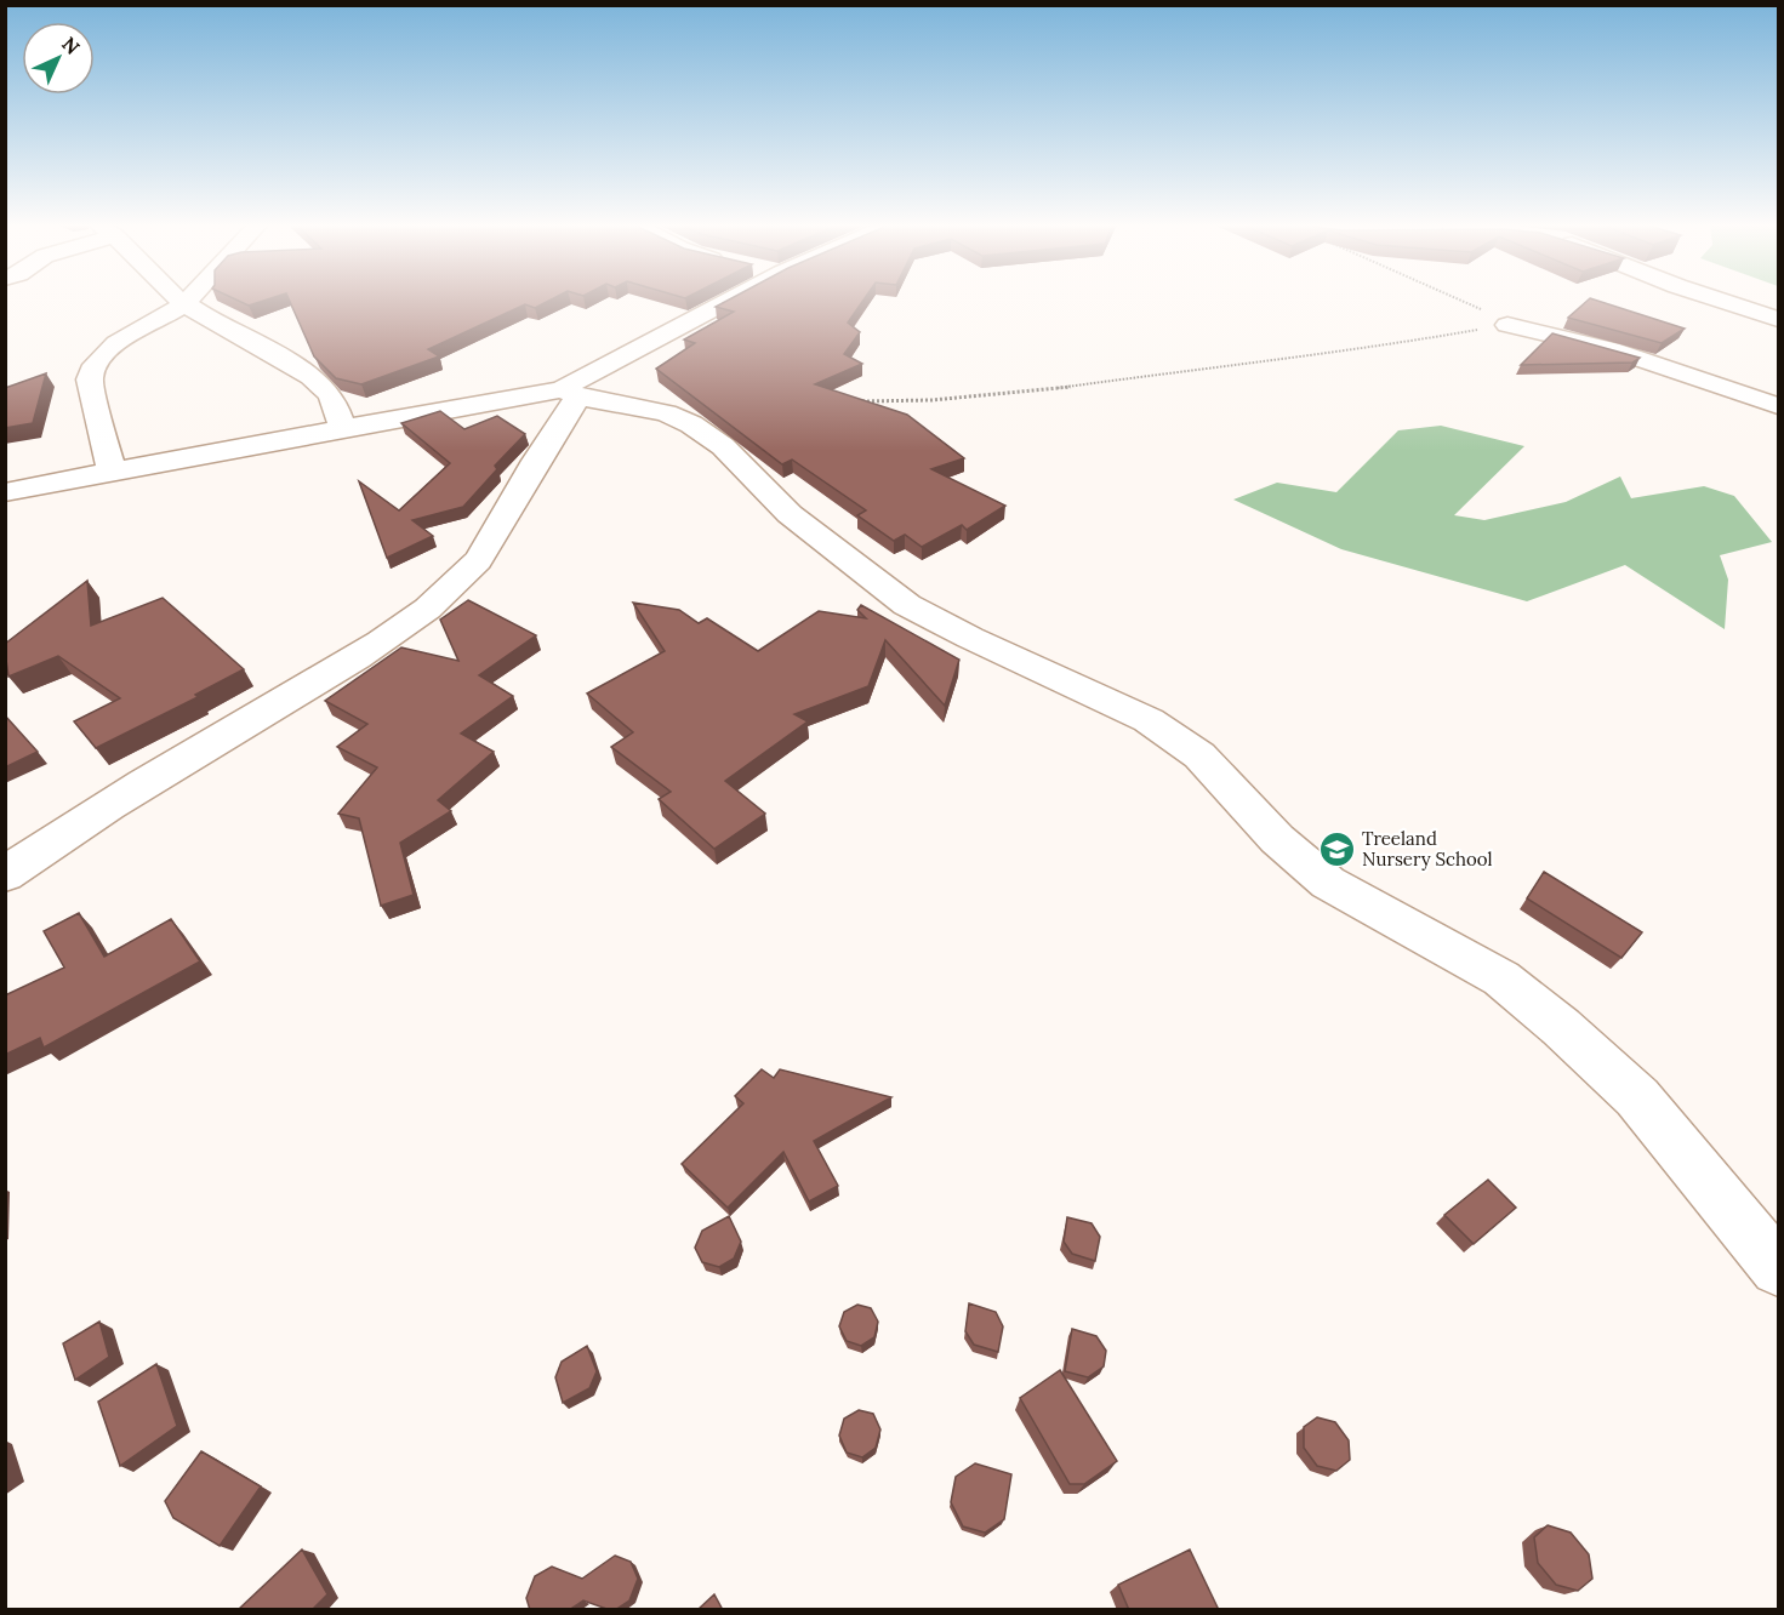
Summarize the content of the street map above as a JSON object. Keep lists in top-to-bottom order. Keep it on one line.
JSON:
{"places":{"school or university":["Treeland Nursery School"]},"north":"top right"}
